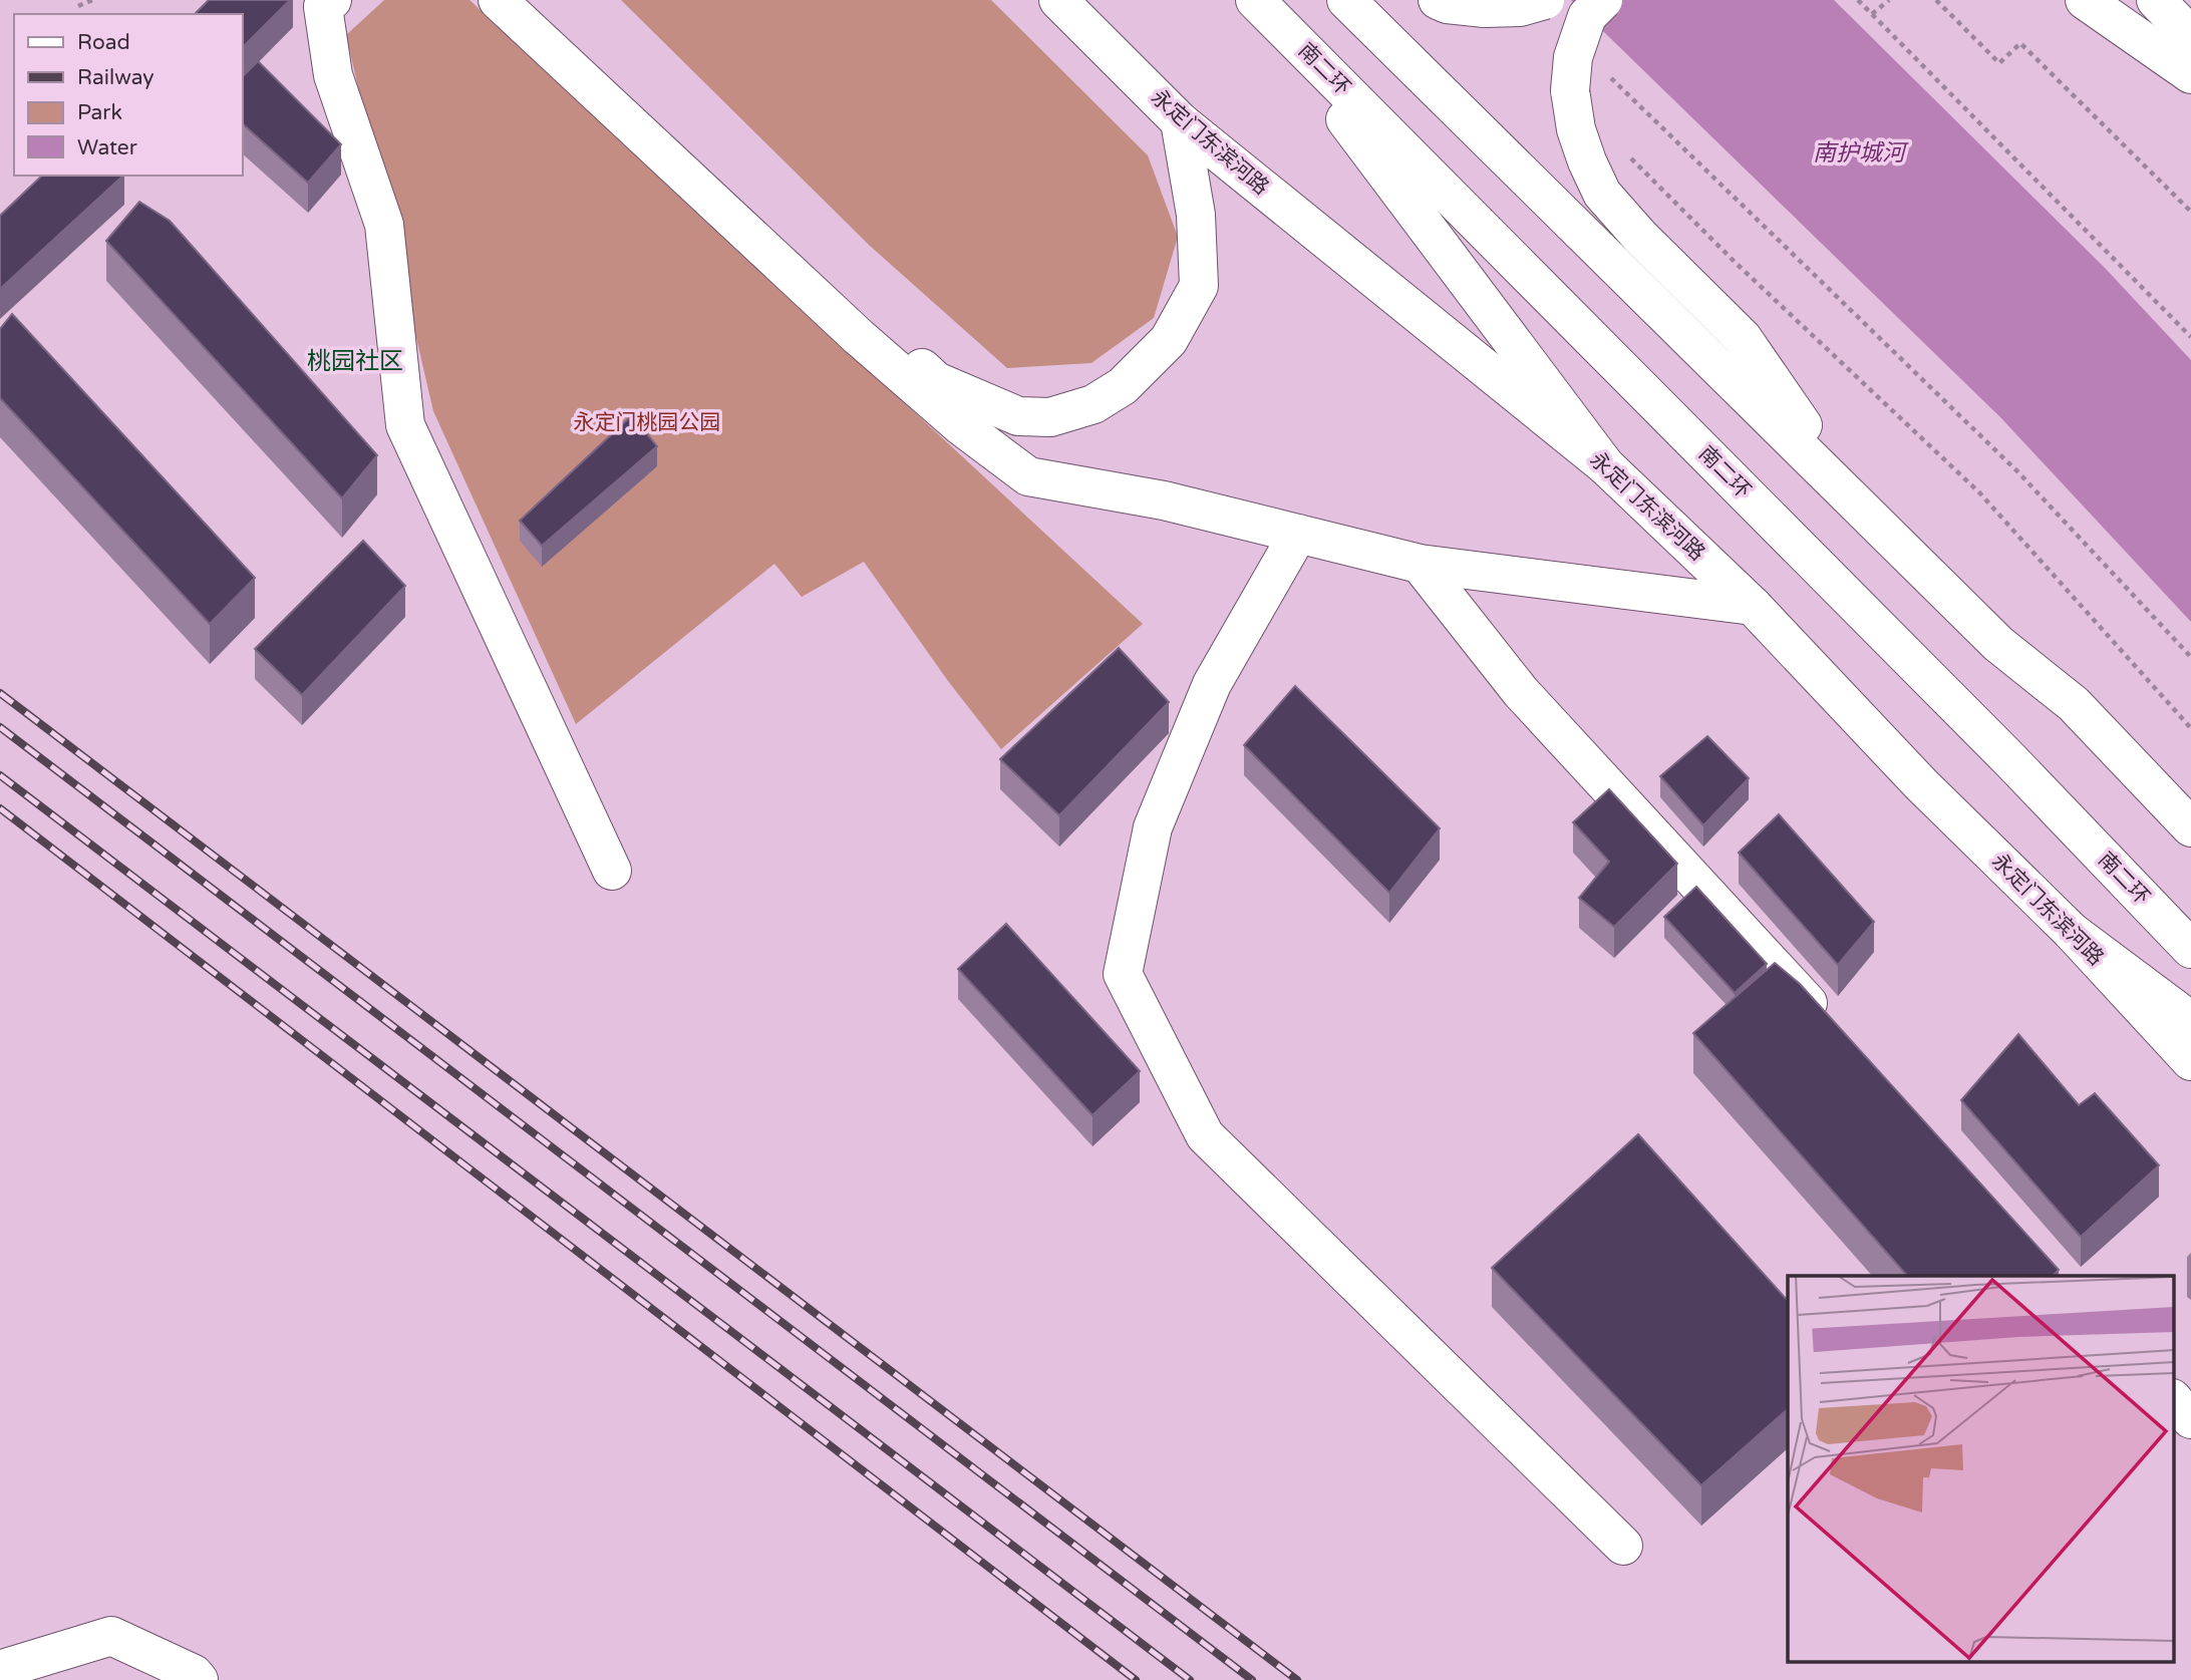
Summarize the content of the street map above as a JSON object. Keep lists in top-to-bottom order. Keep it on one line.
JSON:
{"streets":{"main road":["南二环","永定门东滨河路"]},"districts":["桃园社区"],"water":["南护城河"],"parks":["永定门桃园公园"],"legend":["Road","Railway","Park","Water"]}
